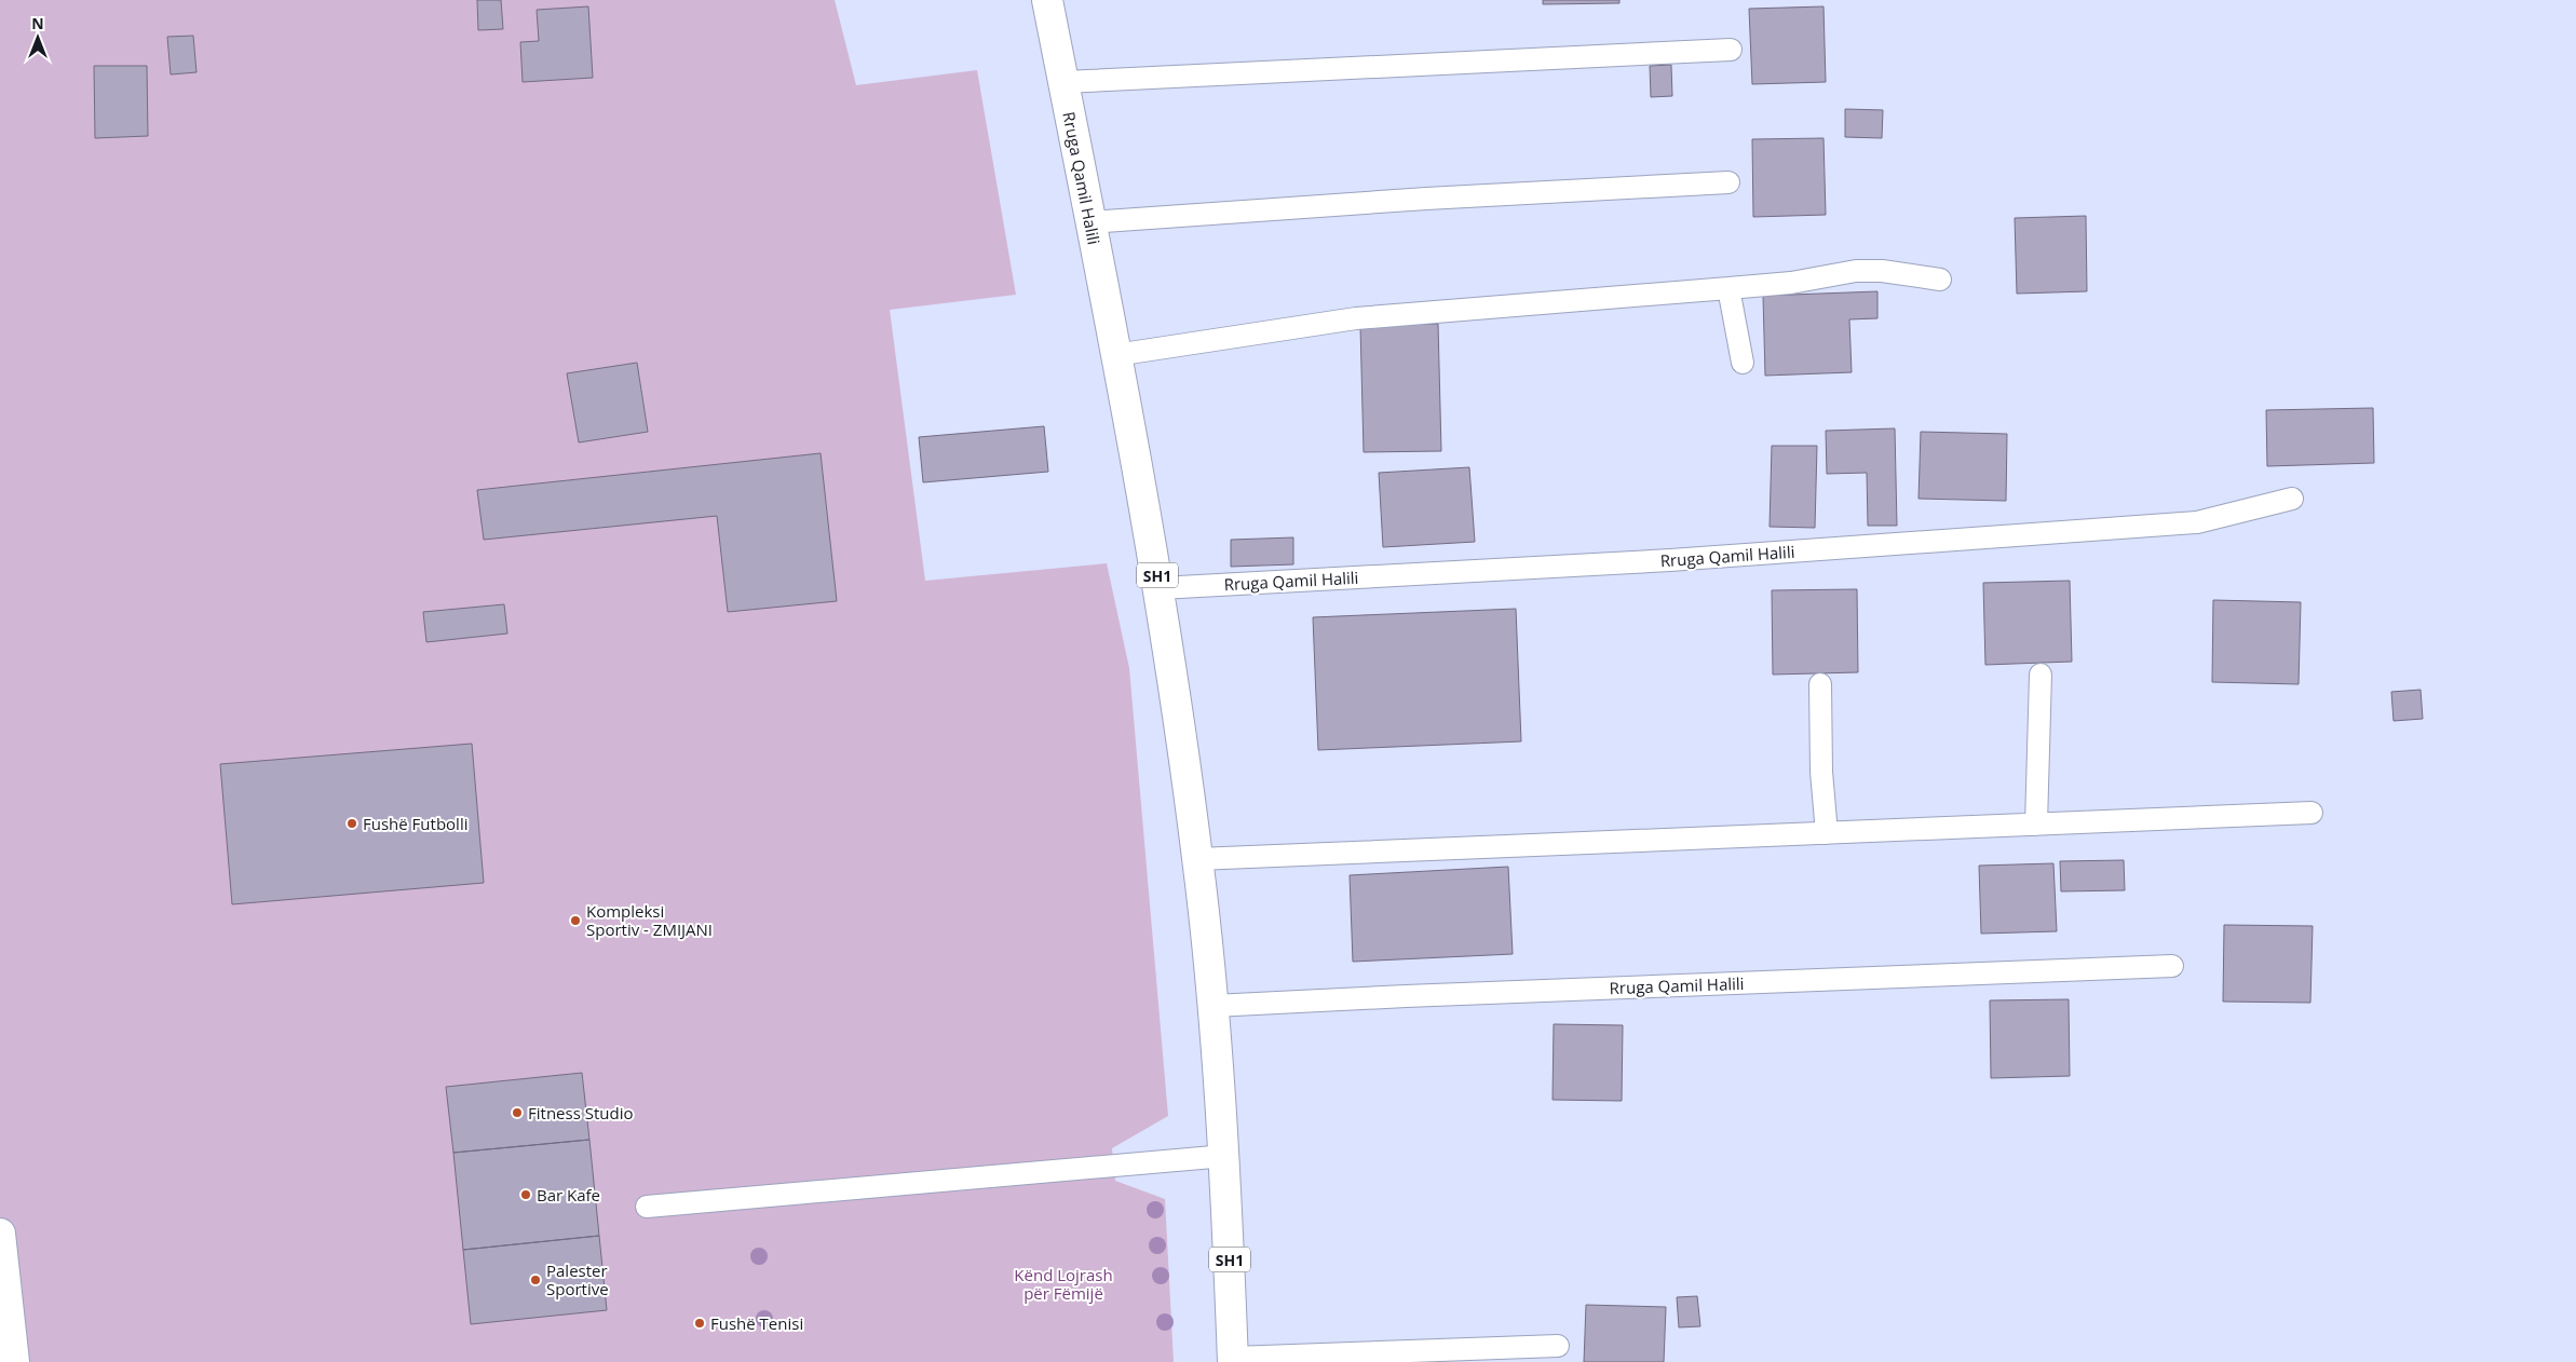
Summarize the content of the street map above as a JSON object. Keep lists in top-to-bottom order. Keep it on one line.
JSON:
{"streets":{"main road":["Rruga Qamil Halili","SH1"]},"crossings":[["Rruga Qamil Halili","SH1"]],"parks":["Kënd Lojrash për Fëmijë"],"places":["Fushë Futbolli","Kompleksi Sportiv - ZMIJANI","Fitness Studio","Bar Kafe","Palester Sportive","Fushë Tenisi"],"north":"top"}
